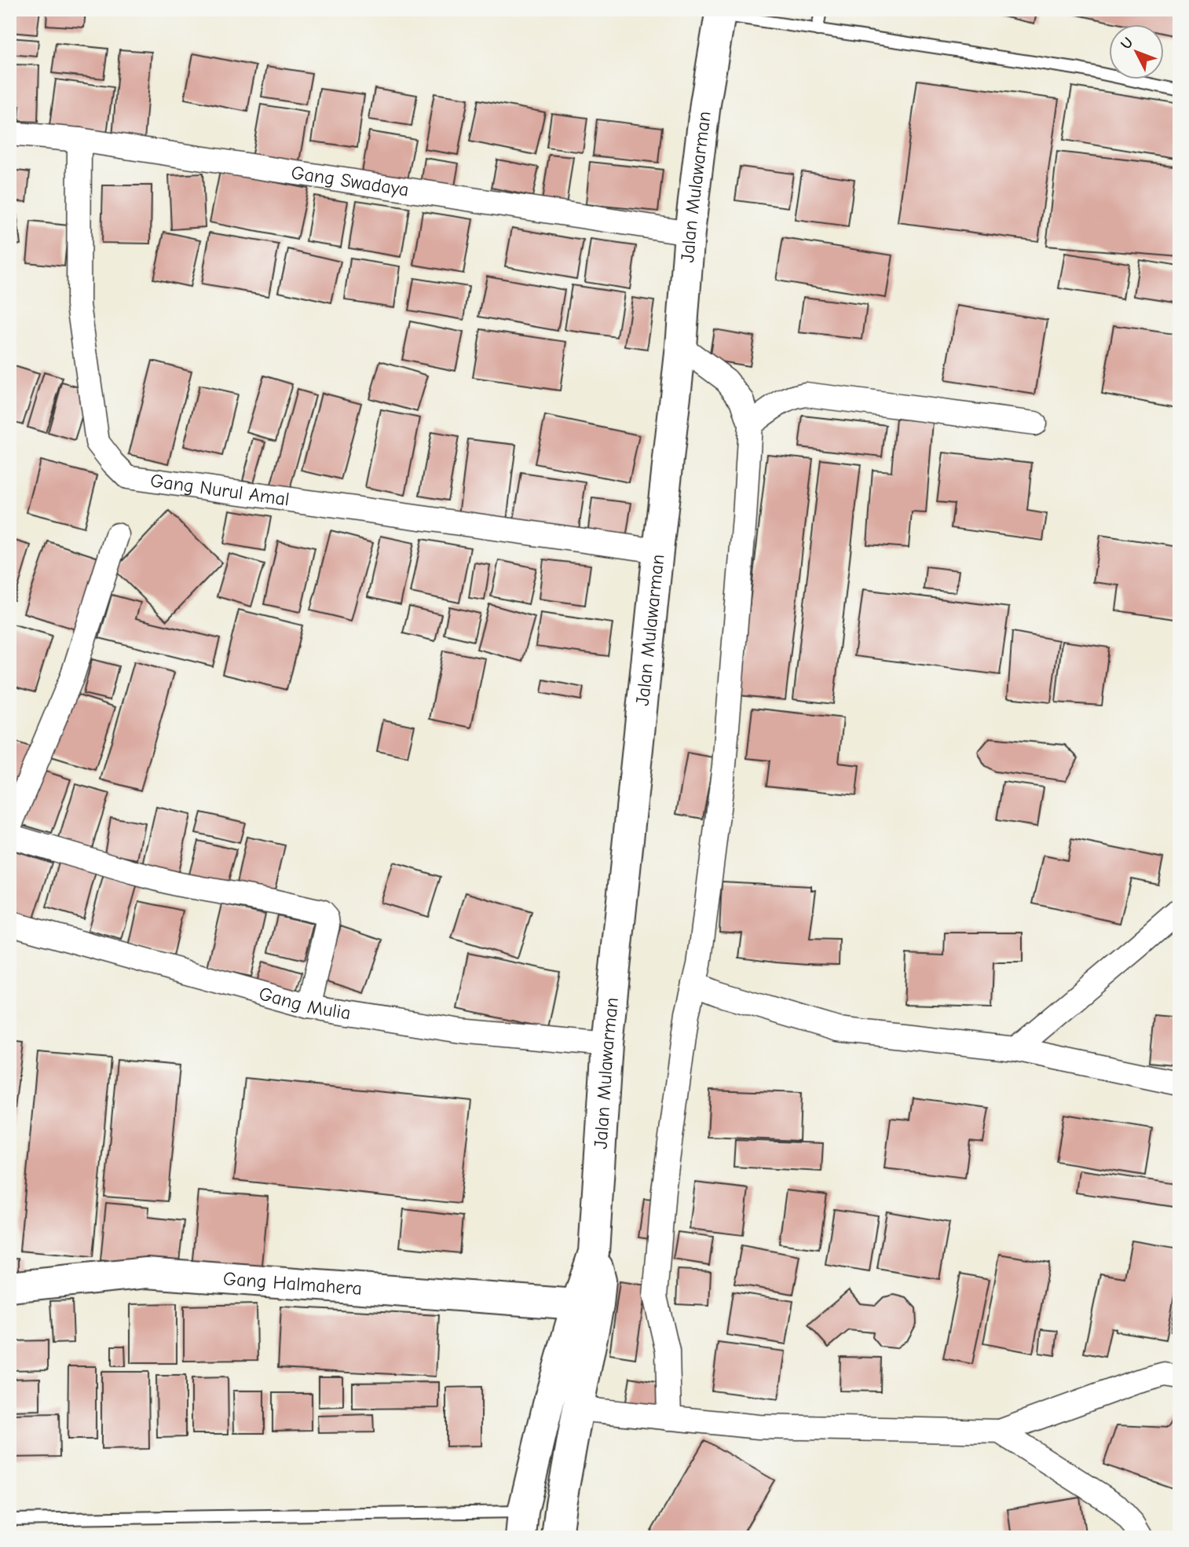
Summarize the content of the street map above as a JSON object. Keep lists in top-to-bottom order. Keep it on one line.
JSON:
{"streets":{"main road":["Jalan Mulawarman","Gang Halmahera"],"street":["Gang Swadaya","Gang Nurul Amal","Gang Mulia"]},"crossings":[["Gang Swadaya","Jalan Mulawarman"],["Gang Swadaya","Gang Nurul Amal"],["Jalan Mulawarman","Gang Nurul Amal"],["Jalan Mulawarman","Gang Mulia"],["Jalan Mulawarman","Gang Halmahera"]],"north":"top left"}
